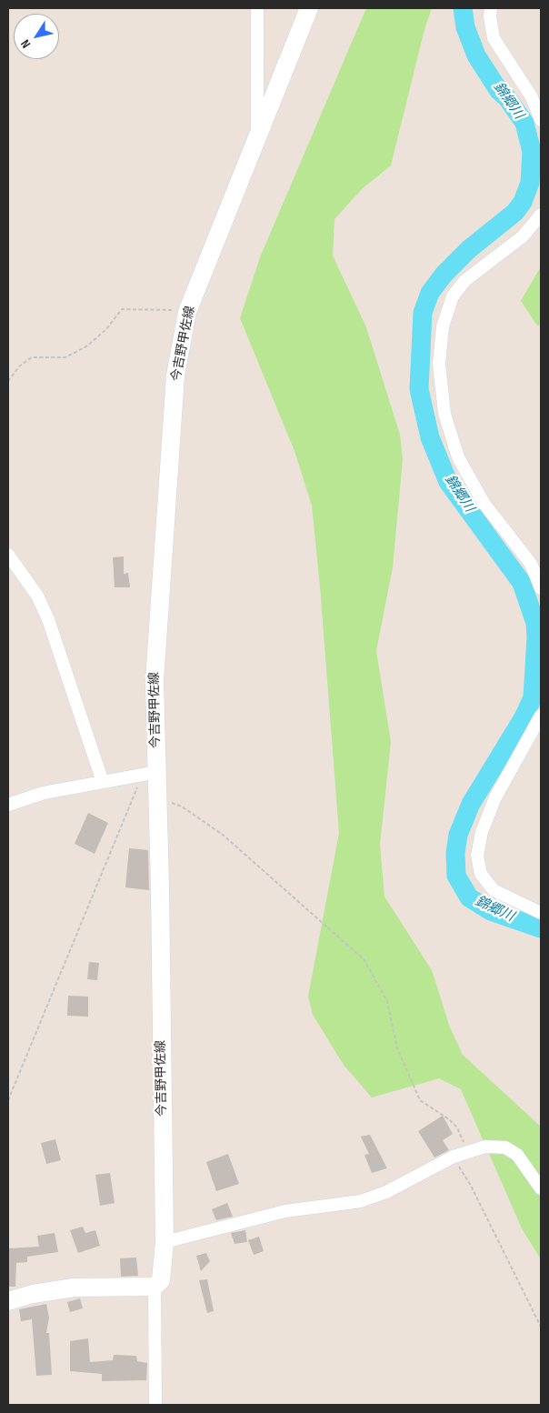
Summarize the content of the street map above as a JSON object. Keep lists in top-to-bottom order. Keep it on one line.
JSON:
{"streets":{"main road":["今吉野甲佐線"]},"water":["錦郷川"],"north":"bottom left"}
